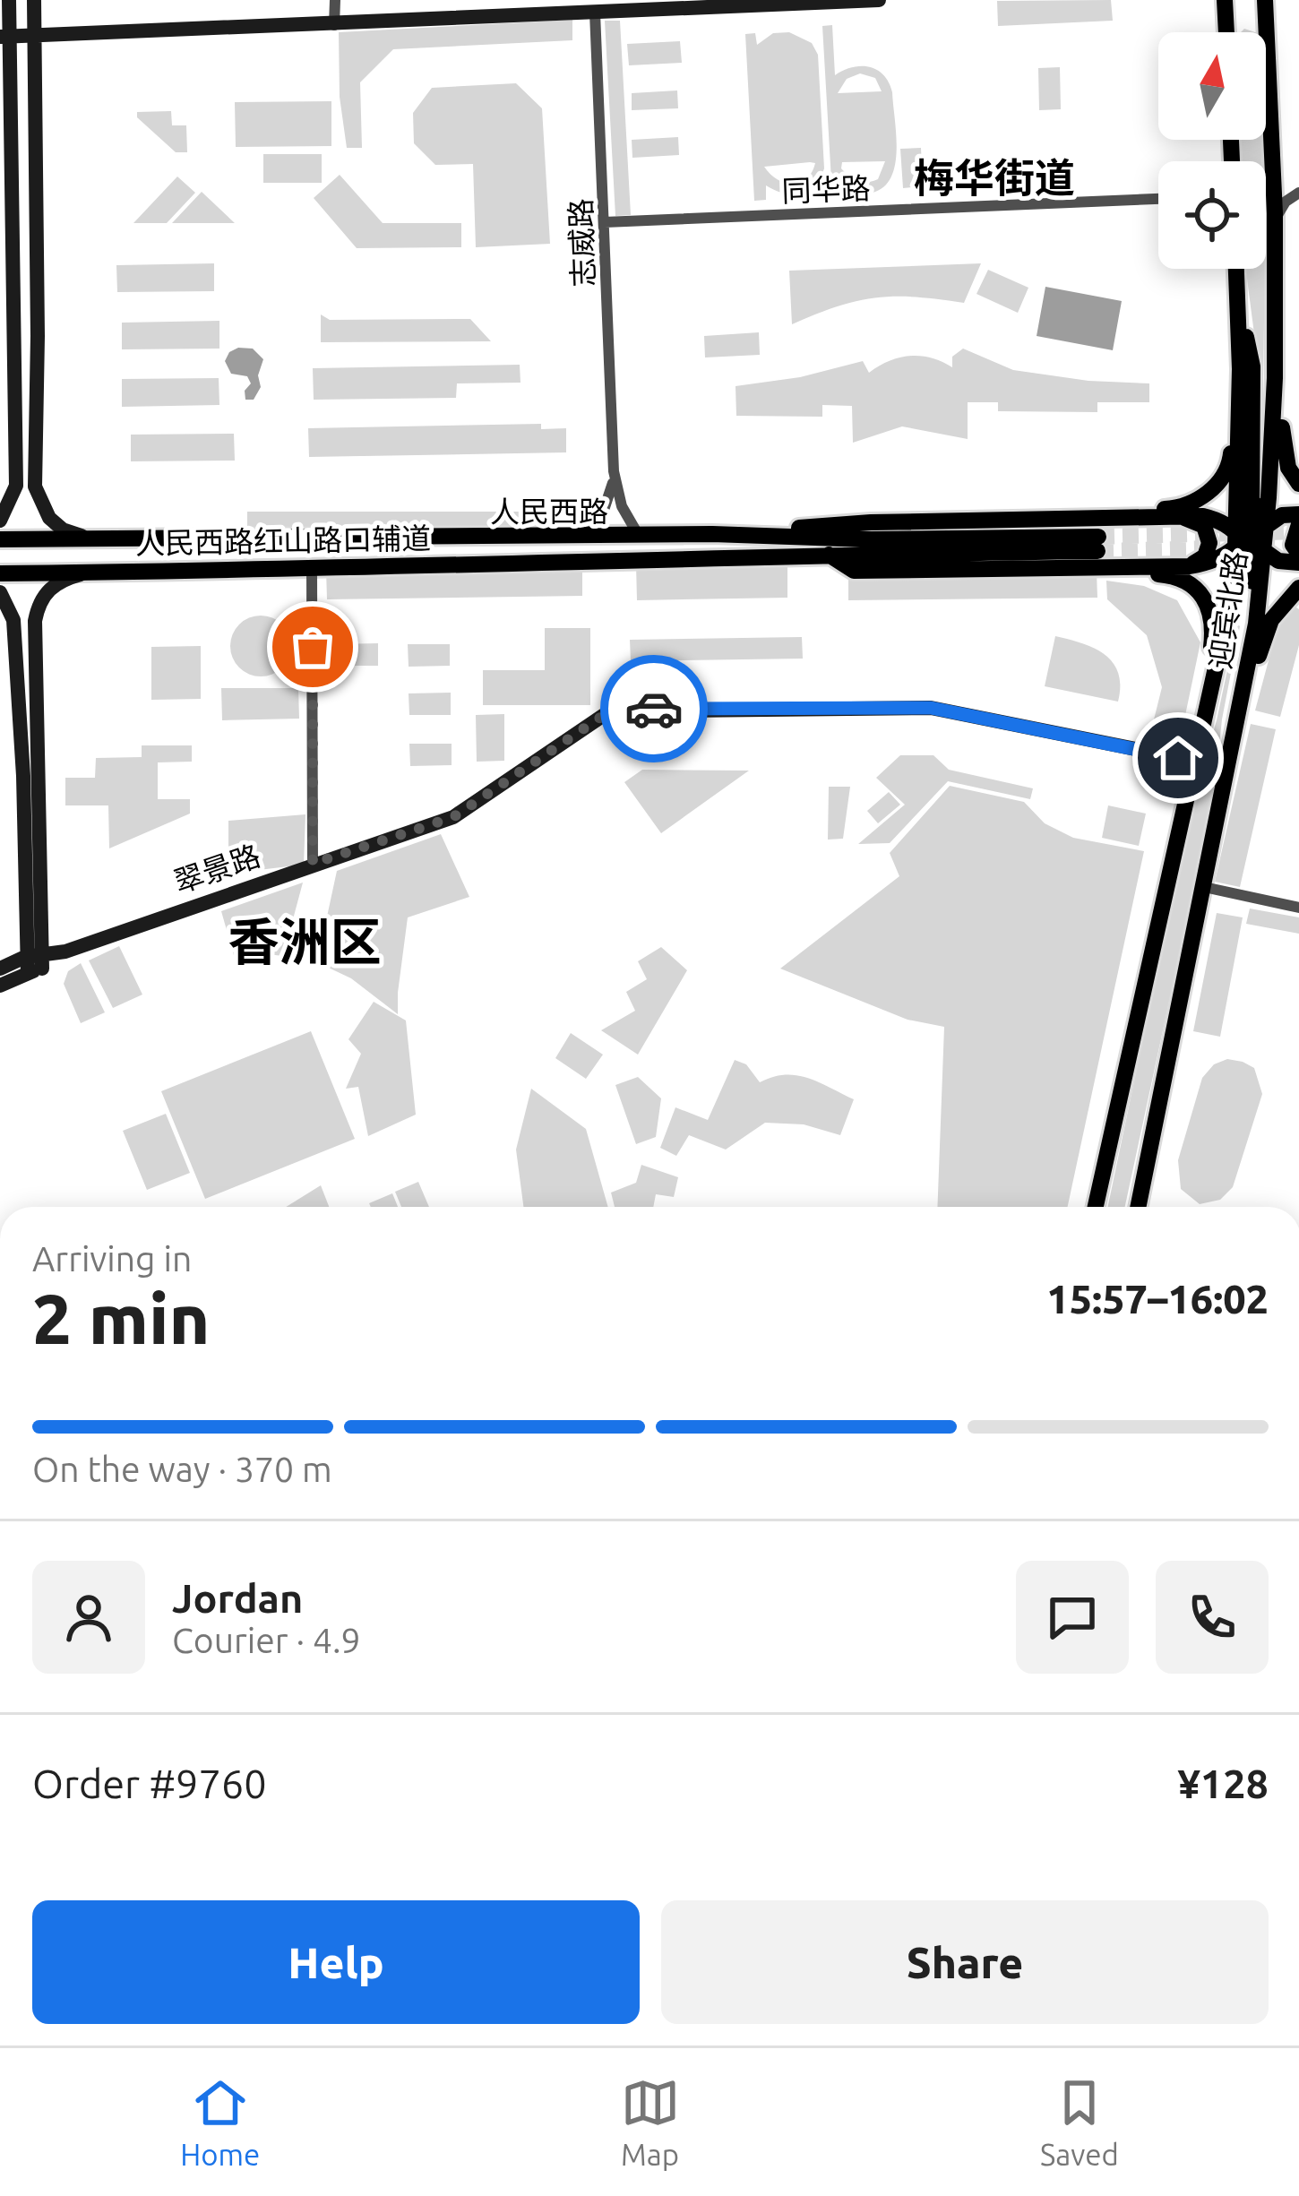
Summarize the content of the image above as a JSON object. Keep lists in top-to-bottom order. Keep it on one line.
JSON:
{"streets":{"main road":["人民西路","人民西路红山路口辅道","迎宾北路","翠景路"],"street":["同华路","志威路"]},"crossings":[["同华路","志威路"],["志威路","人民西路"],["人民西路","人民西路红山路口辅道"],["迎宾北路","翠景路"]],"districts":["梅华街道","香洲区"],"north":"top","page":{"heading":["2 min","Arriving in","15:57–16:02"],"panel":["Jordan","Courier · 4.9","Order #9760","¥128"],"bar":"On the way · 370 m","buttons":["Help","Share"],"tabs":["Home","Map","Saved"]}}
